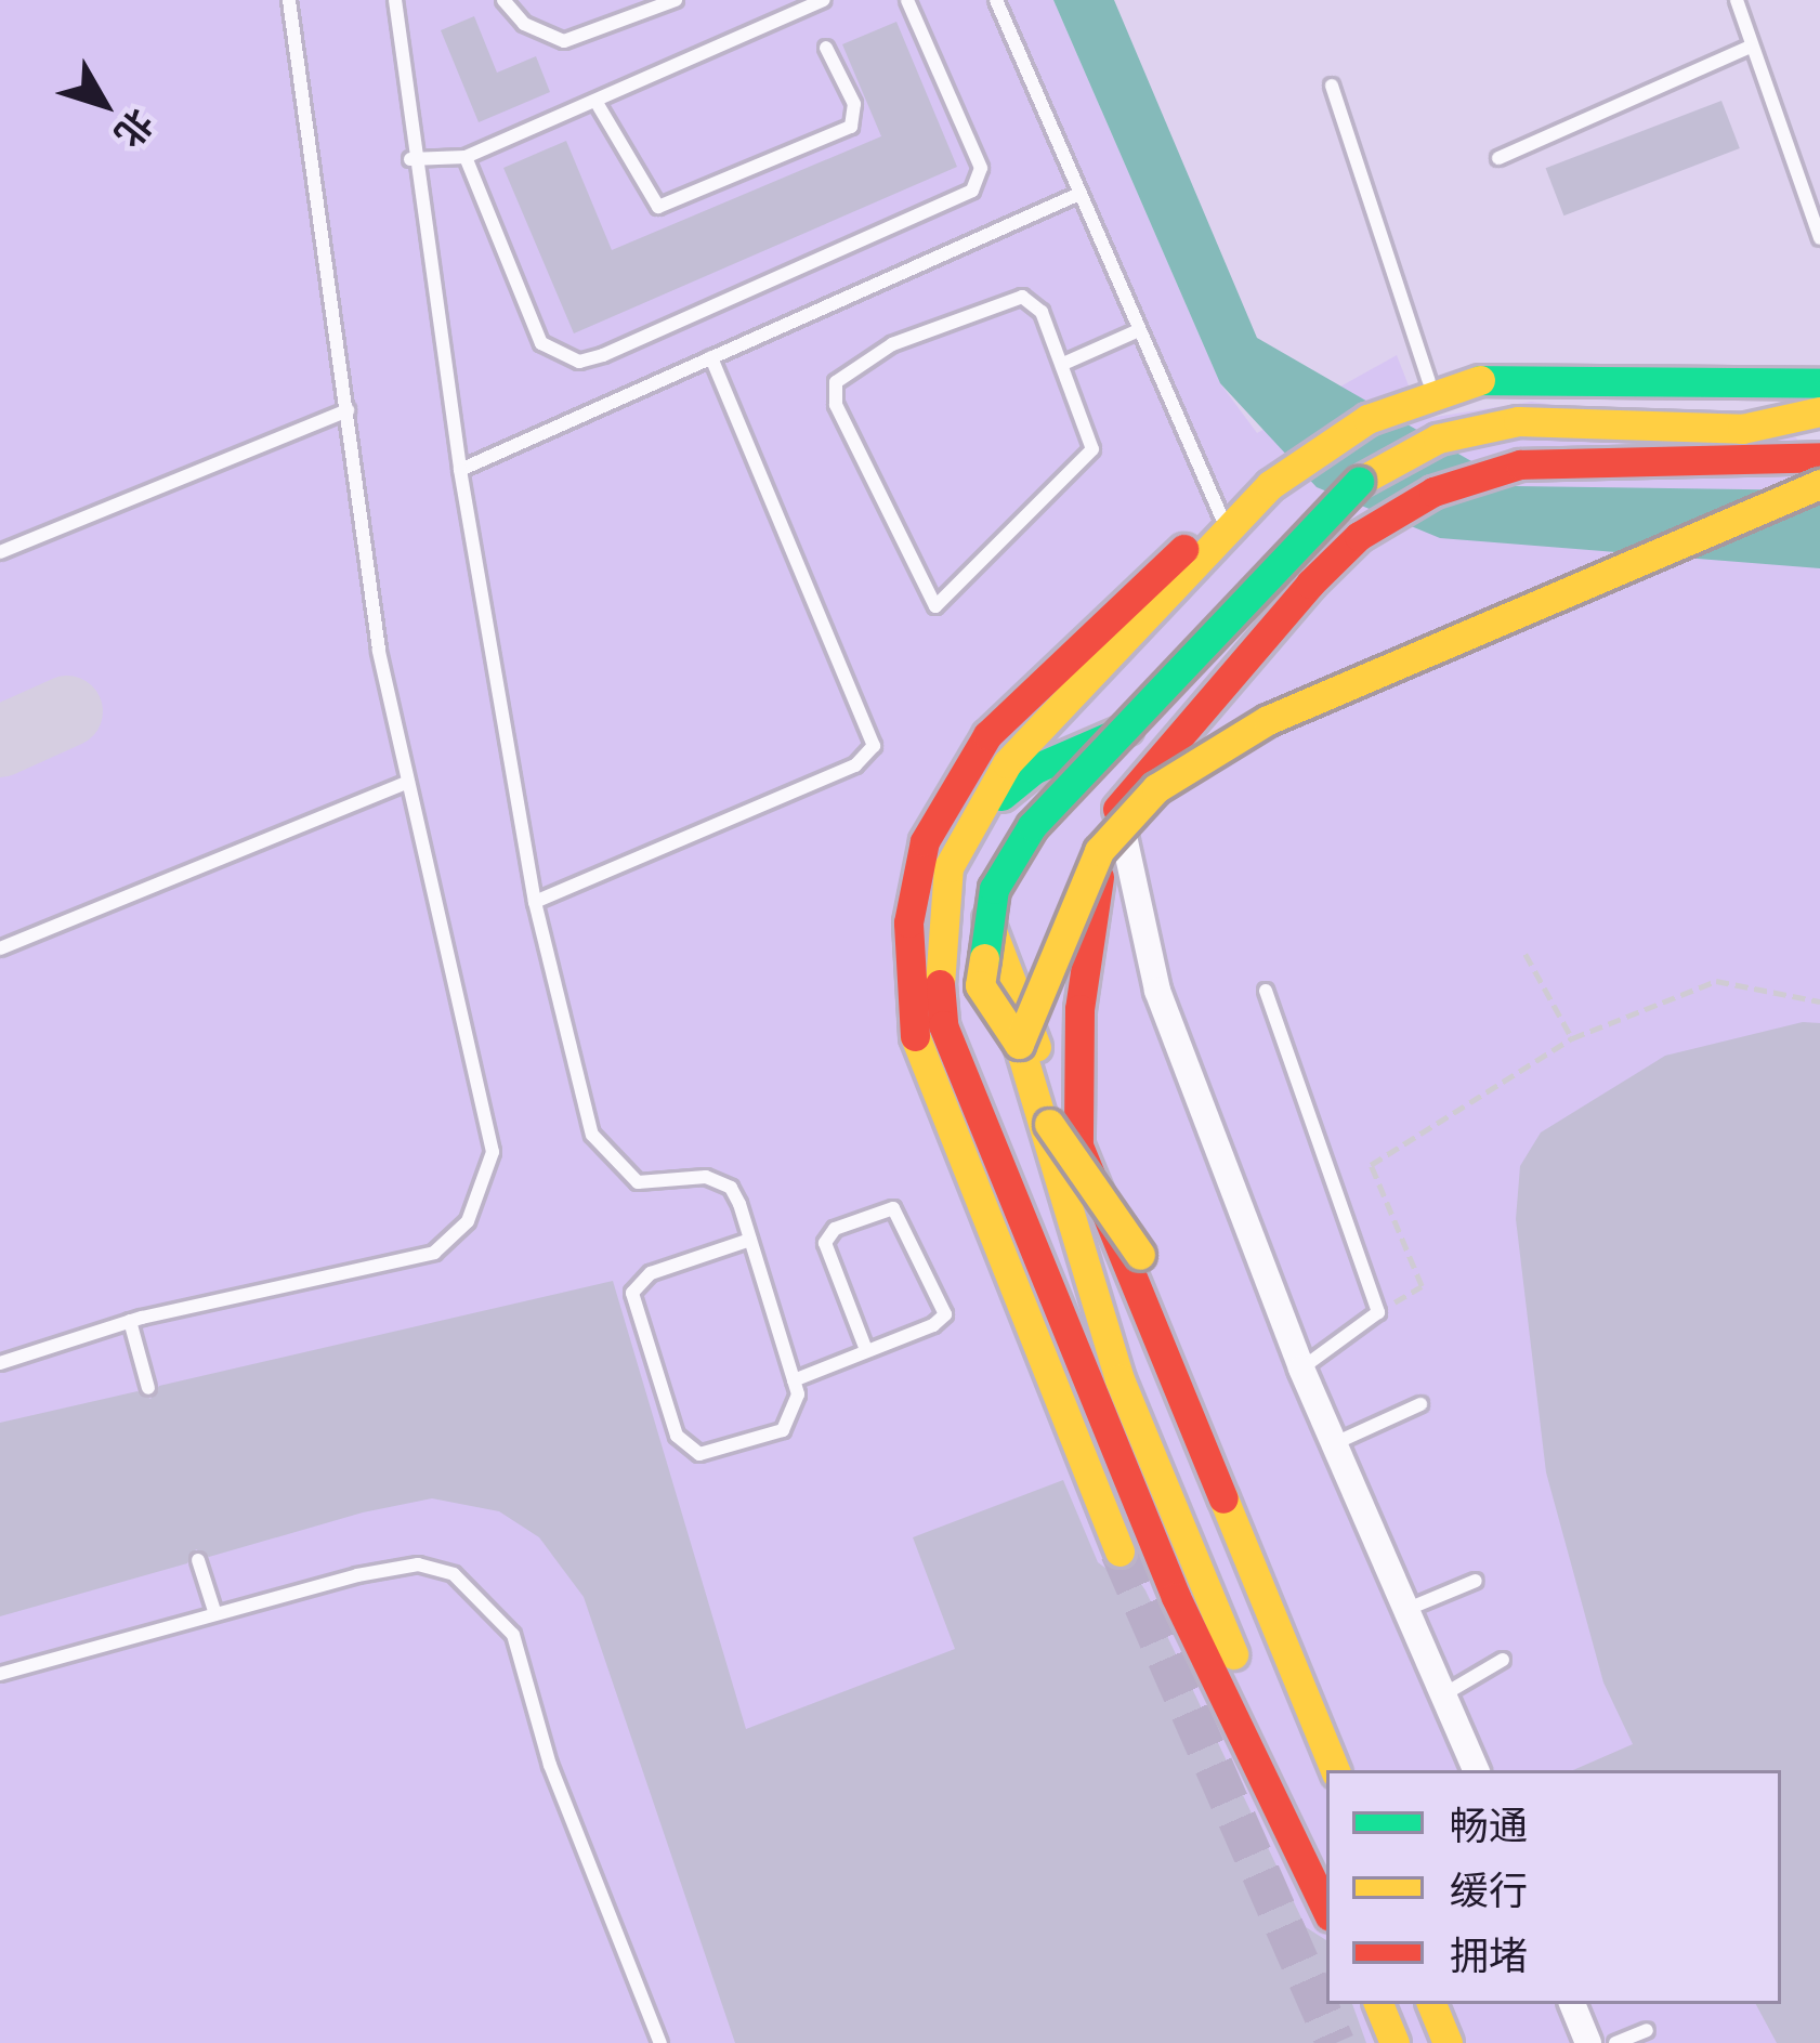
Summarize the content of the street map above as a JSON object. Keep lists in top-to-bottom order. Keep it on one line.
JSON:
{"legend":["畅通","缓行","拥堵"],"north":"bottom right"}
